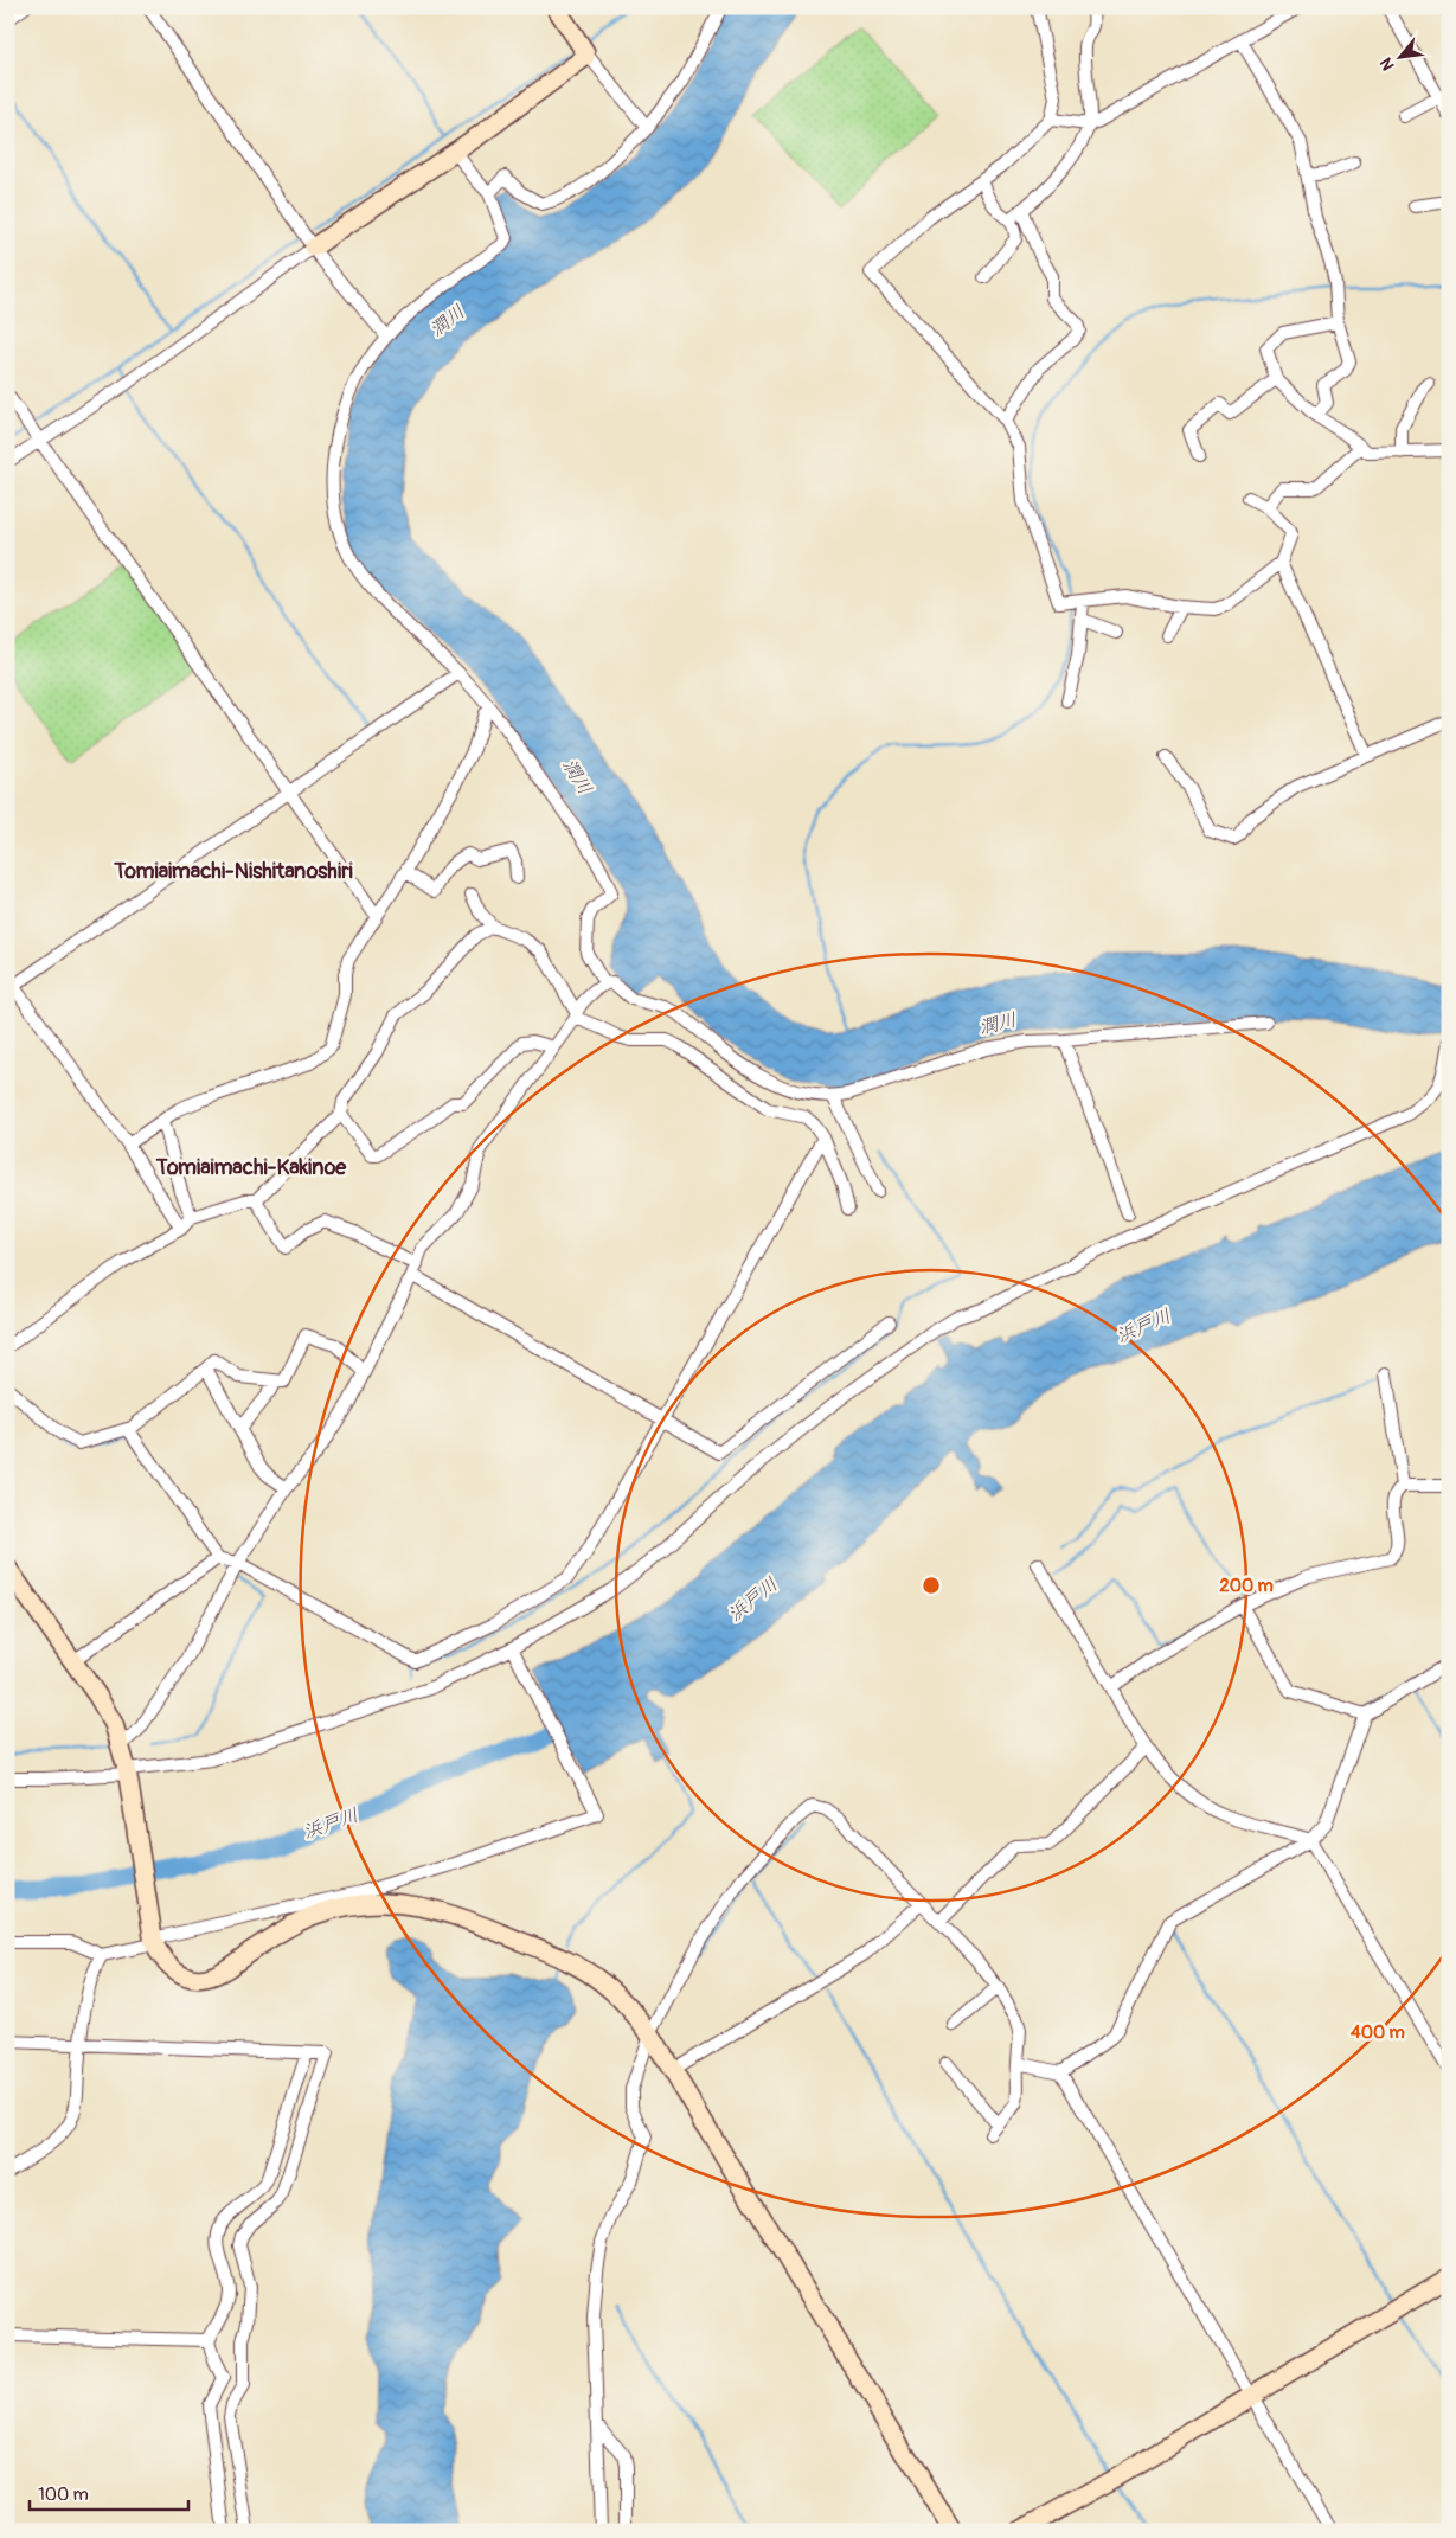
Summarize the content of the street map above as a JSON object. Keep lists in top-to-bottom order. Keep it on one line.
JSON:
{"districts":["Tomiaimachi-Nishitanoshiri","Tomiaimachi-Kakinoe"],"water":["潤川","浜戸川"],"scale_bar":"100 m","north":"bottom left","rings":["200 m","400 m"]}
